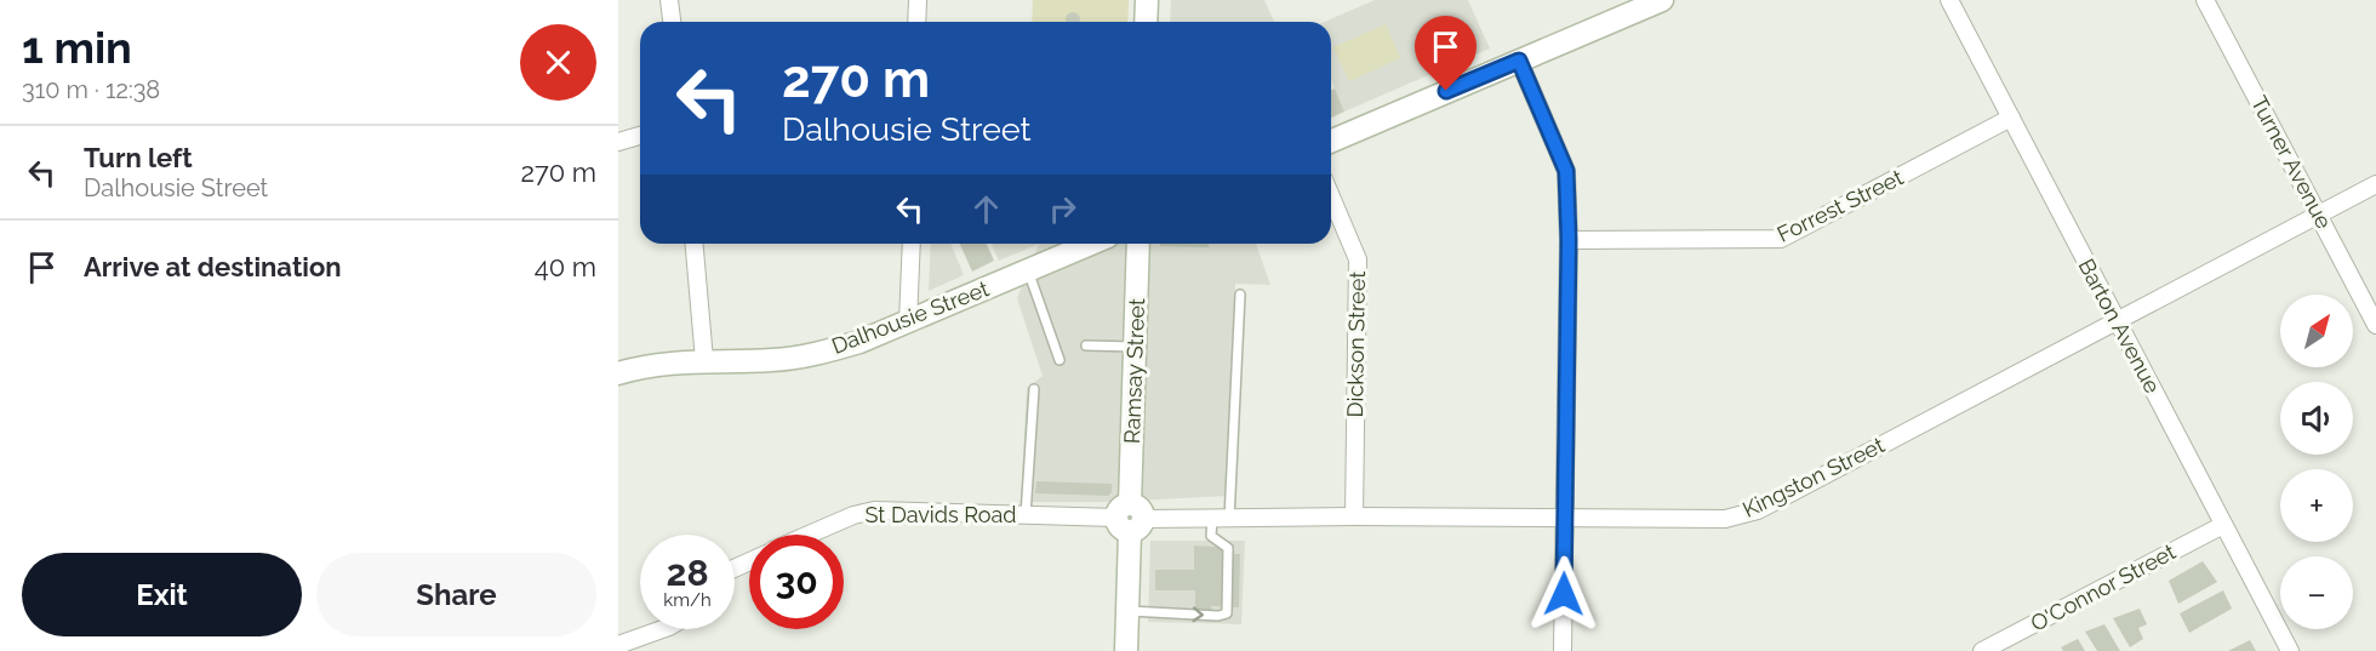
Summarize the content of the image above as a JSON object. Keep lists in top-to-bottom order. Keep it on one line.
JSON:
{"streets":{"street":["Turner Avenue","Forrest Street","Dalhousie Street","Barton Avenue","Dickson Street","Ramsay Street","Kingston Street","St Davids Road","O'Connor Street"]},"crossings":[["Turner Avenue","Kingston Street"],["Forrest Street","Barton Avenue"],["Barton Avenue","Kingston Street"],["Barton Avenue","O'Connor Street"],["Dickson Street","Kingston Street"],["Ramsay Street","Kingston Street"],["Ramsay Street","St Davids Road"],["Kingston Street","St Davids Road"]],"north":"top right","page":{"heading":["1 min","310 m · 12:38"],"turn":["270 m","Dalhousie Street"],"list":[{"name":"Turn left","note":"Dalhousie Street","value":"270 m"},{"name":"Arrive at destination","value":"40 m"}],"map_buttons":["+","−"],"speed":"28 km/h","limit":"30","buttons":["Exit","Share"]}}
